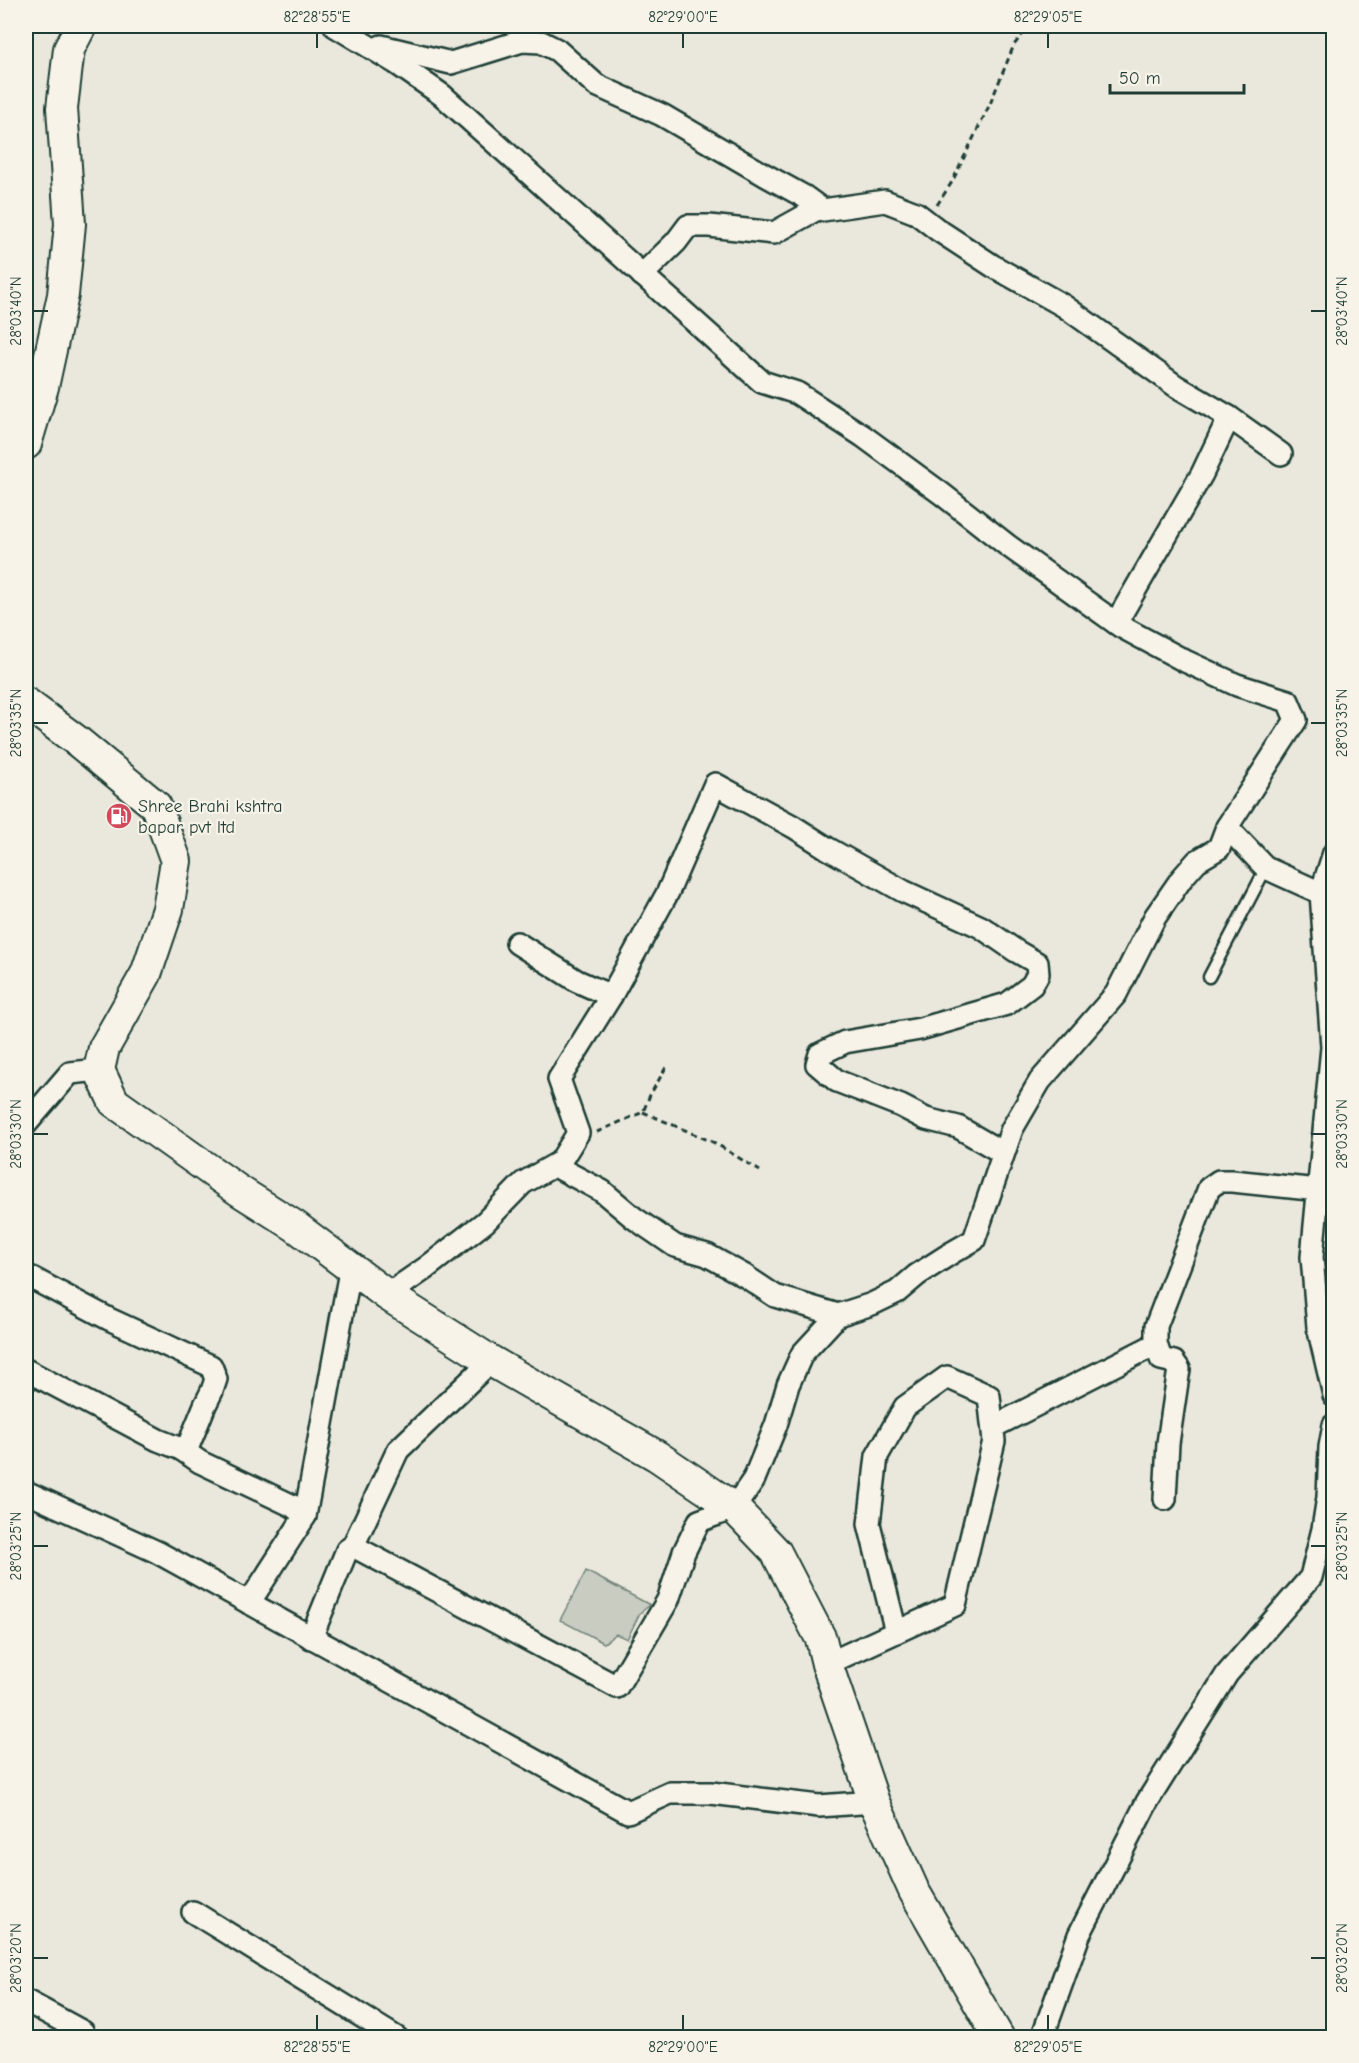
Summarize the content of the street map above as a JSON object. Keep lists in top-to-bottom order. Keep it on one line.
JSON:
{"places":{"fuel station":["Shree Brahi kshtra bapar pvt ltd"]},"scale_bar":"50 m","coordinates":["82°28'55\"E","82°29'00\"E","82°29'05\"E","28°03'40\"N","28°03'35\"N","28°03'30\"N","28°03'25\"N","28°03'20\"N"]}
